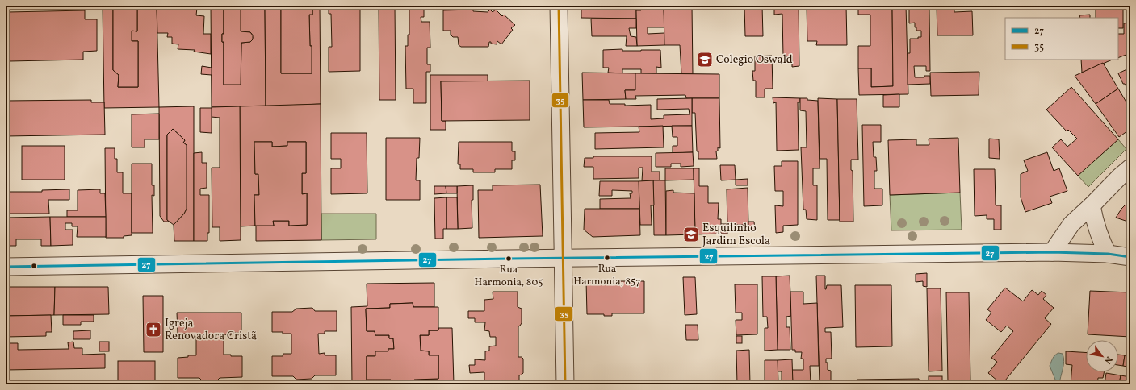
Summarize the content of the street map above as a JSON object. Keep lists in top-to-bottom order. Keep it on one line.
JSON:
{"places":{"school or university":["Colegio Oswald","Esquilinho Jardim Escola"],"other":["Rua Harmonia, 857","Rua Harmonia, 805"],"church":["Igreja Renovadora Cristã"]},"lines":["transit line 35","transit line 27"],"legend":["27","35"],"north":"bottom right"}
